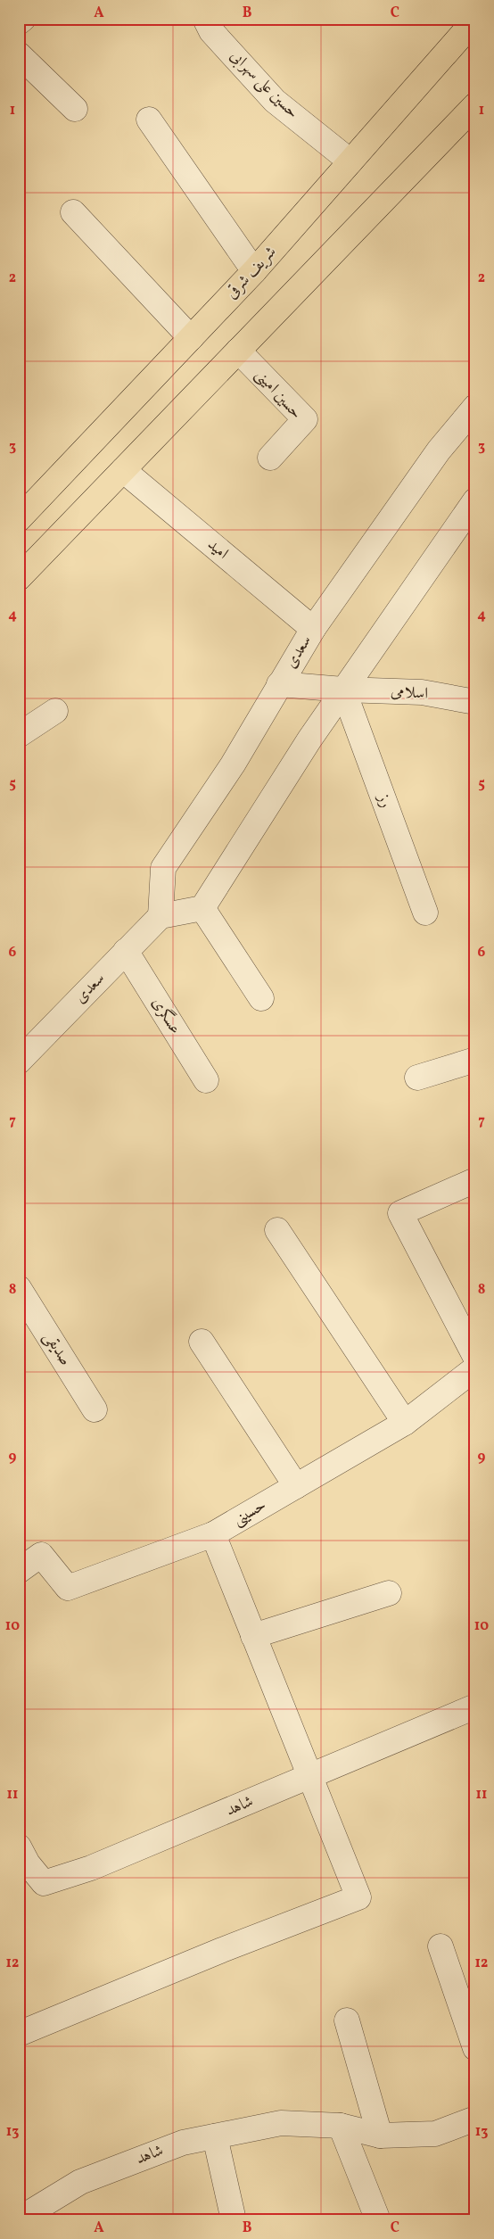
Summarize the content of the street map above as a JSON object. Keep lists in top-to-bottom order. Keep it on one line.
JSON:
{"streets":{"main road":["شریف شرقی"],"street":["حسین علی سهرابی","حسین امینی","امید","سعدی","اسلامی","رز","عسگری","صدیقی","حسینی","شاهد"]},"crossings":[["حسین علی سهرابی","شریف شرقی"],["امید","سعدی"],["سعدی","اسلامی"],["سعدی","عسگری"],["اسلامی","رز"]],"grid":{"columns":["A","B","C"],"rows":["1","2","3","4","5","6","7","8","9","10","11","12","13"]}}
